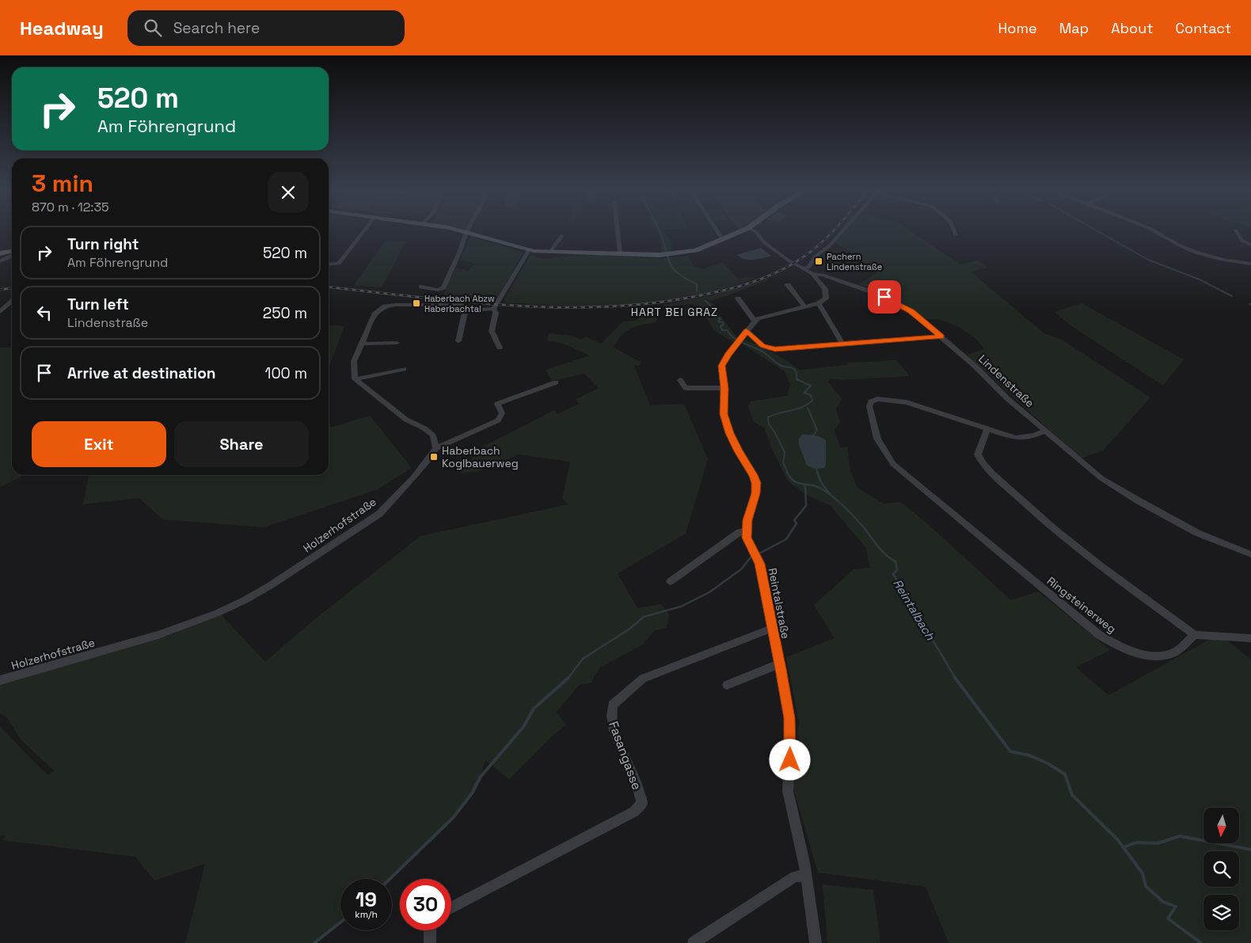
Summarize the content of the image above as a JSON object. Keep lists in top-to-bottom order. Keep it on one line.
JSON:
{"streets":{"street":["Lindenstraße","Holzerhofstraße","Reintalstraße","Ringsteinerweg","Fasangasse"]},"crossings":[["Lindenstraße","Ringsteinerweg"],["Reintalstraße","Fasangasse"]],"districts":["HART BEI GRAZ"],"water":["Reintalbach"],"places":{"transit":["Pachern Lindenstraße","Haberbach Abzw Haberbachtal","Haberbach Koglbauerweg"]},"north":"bottom","page":{"header":"Headway","search":"Search here","nav":["Home","Map","About","Contact"],"turn":["520 m","Am Föhrengrund"],"heading":["3 min","870 m · 12:35"],"list":[{"name":"Turn right","note":"Am Föhrengrund","value":"520 m"},{"name":"Turn left","note":"Lindenstraße","value":"250 m"},{"name":"Arrive at destination","value":"100 m"}],"buttons":["Exit","Share"],"speed":"19 km/h","limit":"30"}}
